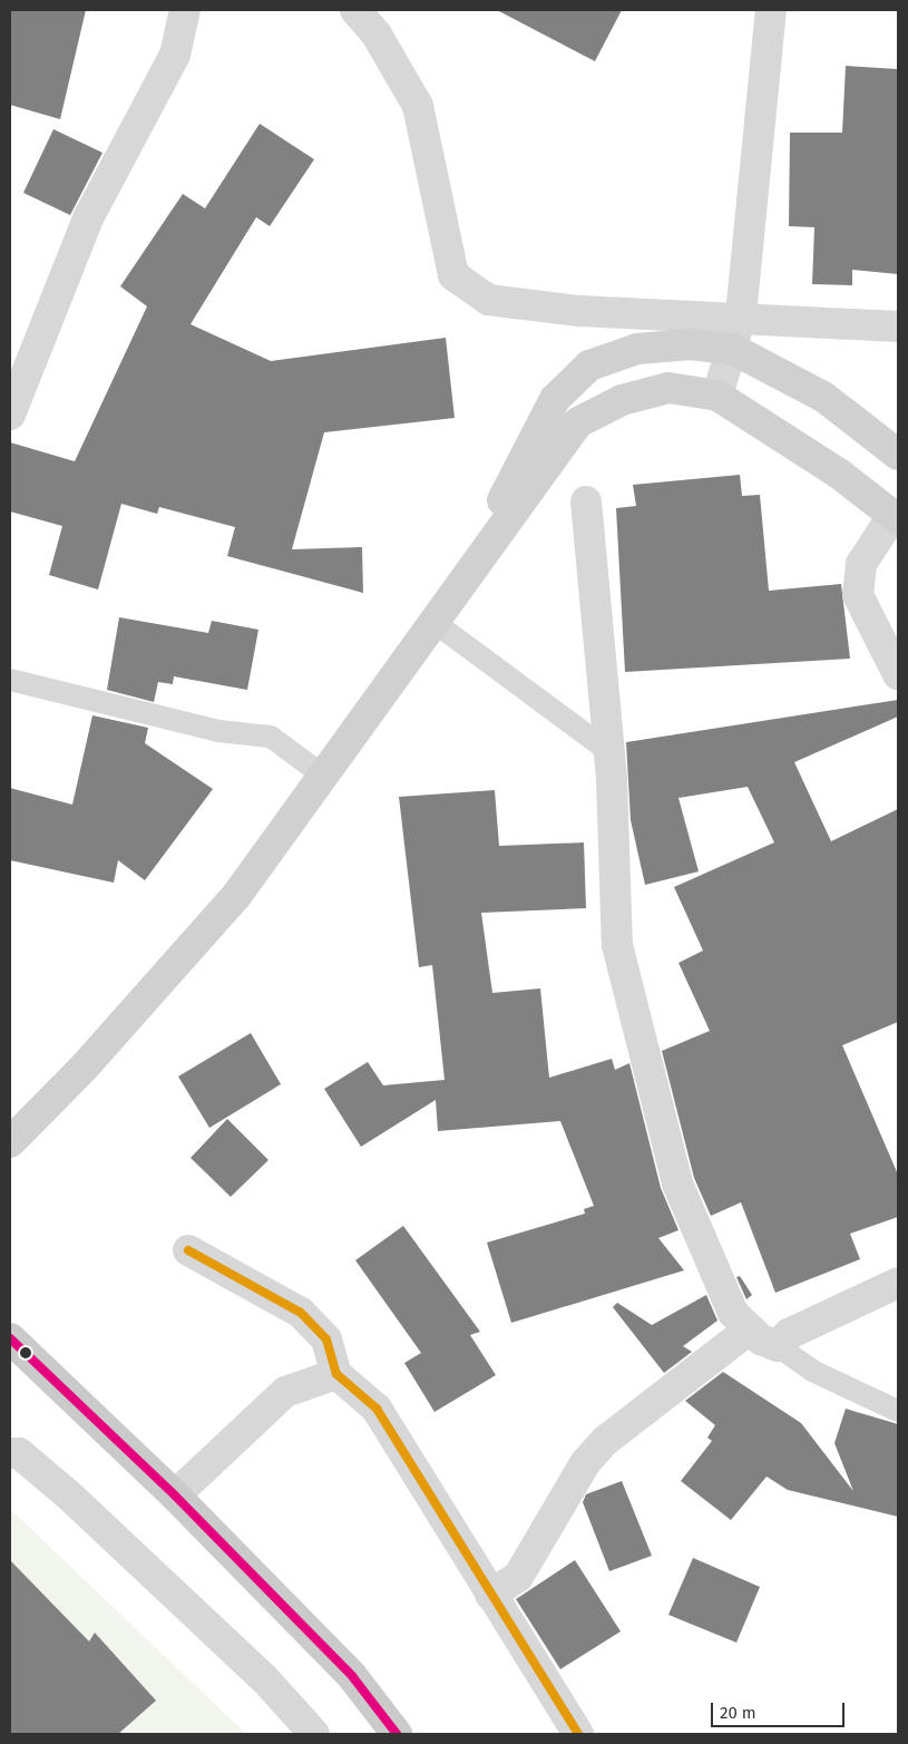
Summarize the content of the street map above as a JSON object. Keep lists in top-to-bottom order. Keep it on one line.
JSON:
{"scale_bar":"20 m"}
